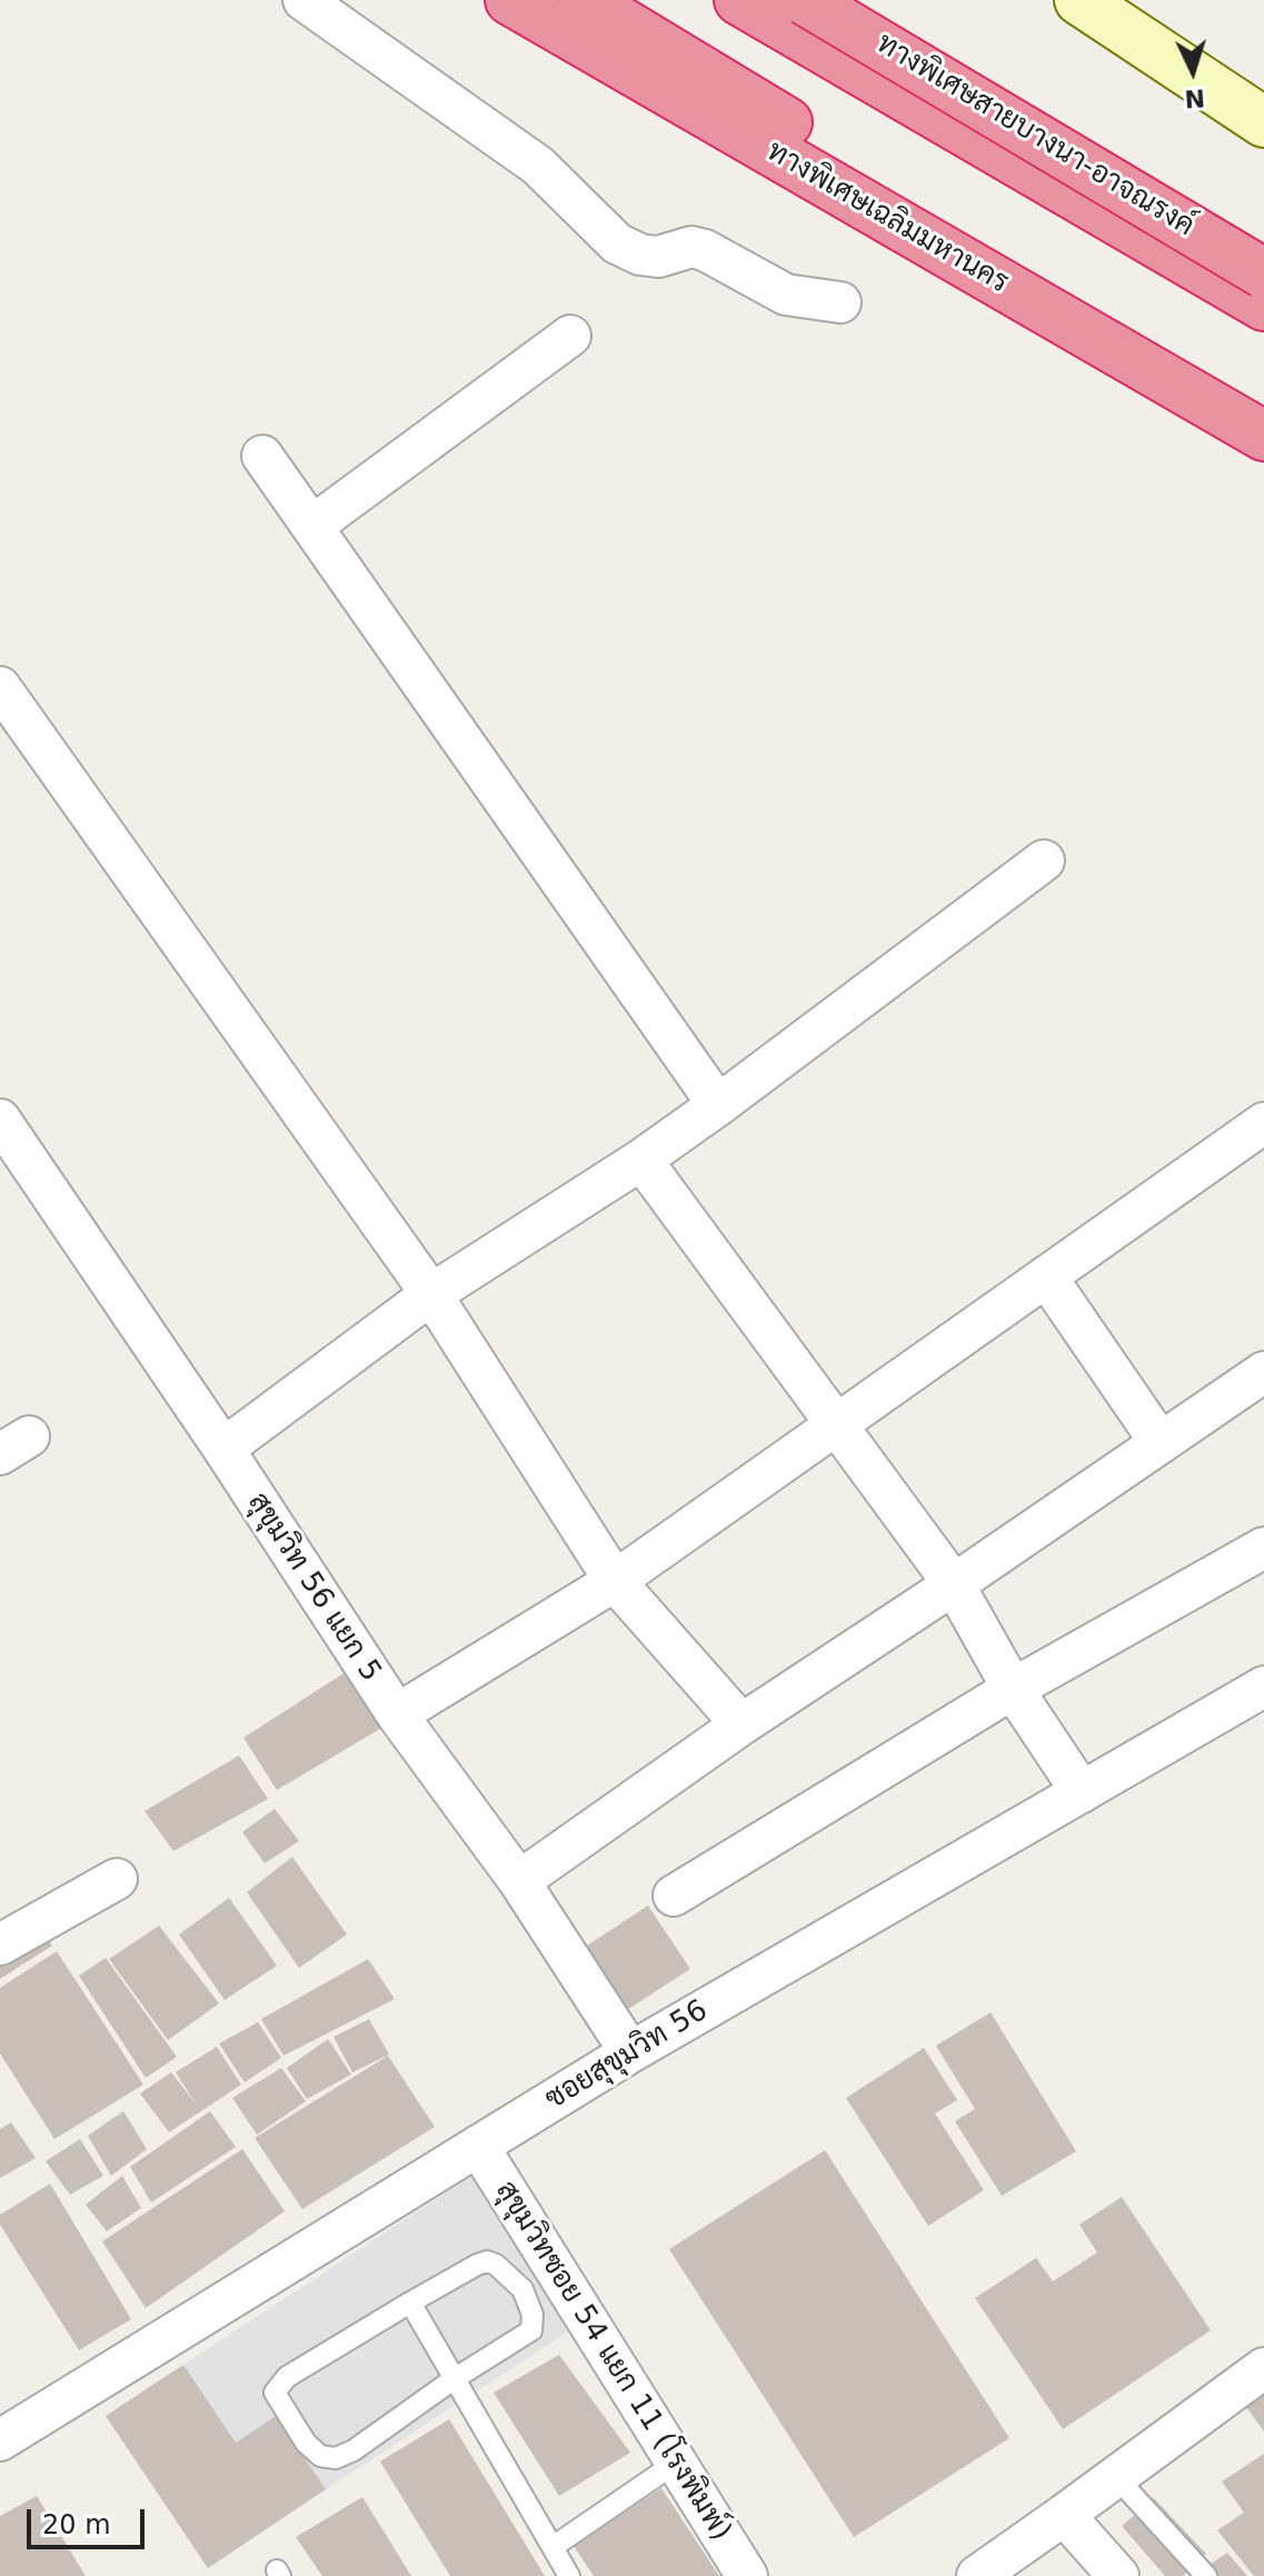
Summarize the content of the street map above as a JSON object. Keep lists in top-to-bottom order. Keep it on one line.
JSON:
{"streets":{"highway":["ทางพิเศษสายบางนา-อาจณรงค์","ทางพิเศษเฉลิมมหานคร"],"street":["สุขุมวิท 56 แยก 5","ซอยสุขุมวิท 56","สุขุมวิทซอย 54 แยก 11 (โรงพิมพ์)"]},"crossings":[["สุขุมวิท 56 แยก 5","ซอยสุขุมวิท 56"],["ซอยสุขุมวิท 56","สุขุมวิทซอย 54 แยก 11 (โรงพิมพ์)"]],"scale_bar":"20 m","north":"bottom"}
